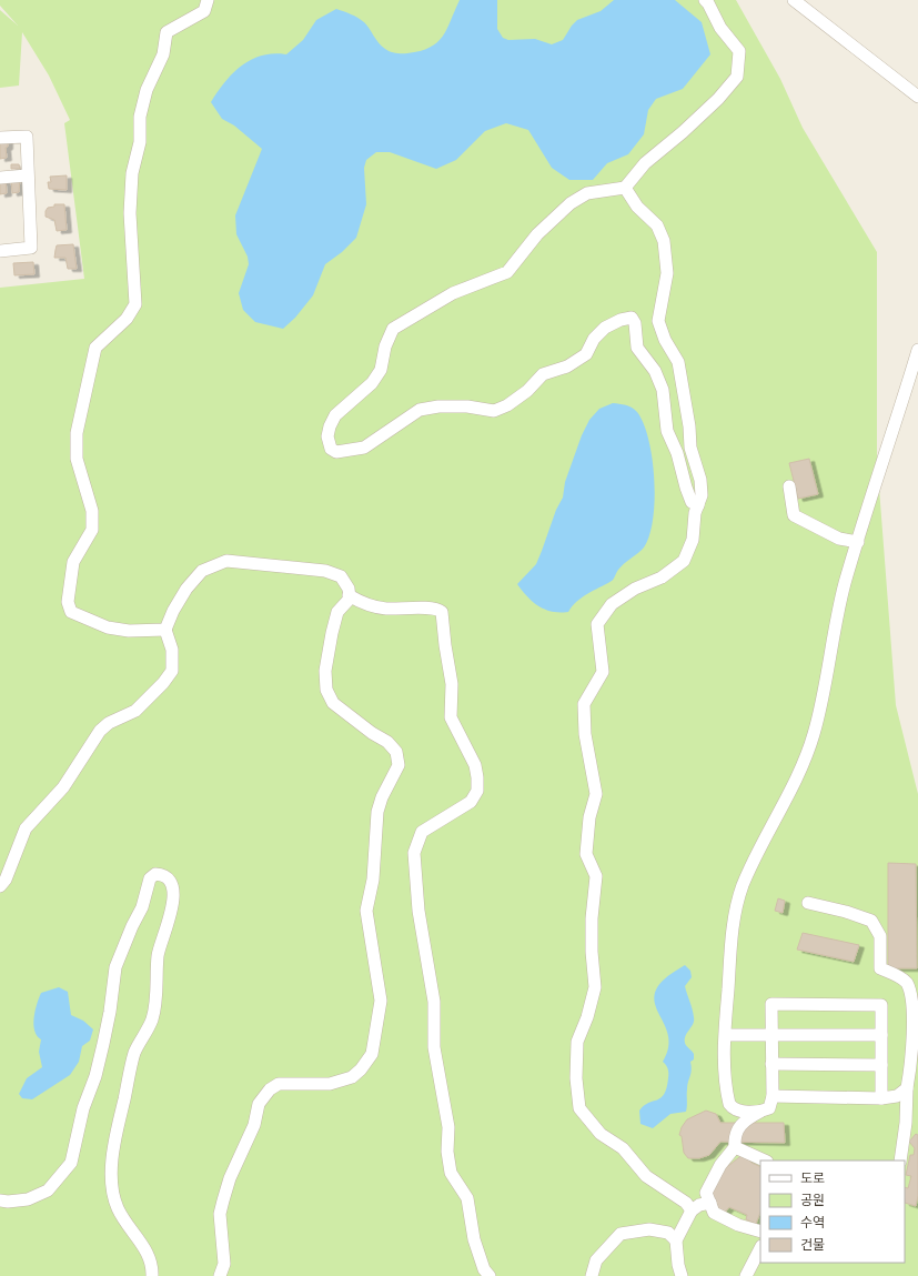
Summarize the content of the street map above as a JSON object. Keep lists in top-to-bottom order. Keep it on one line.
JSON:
{"legend":["도로","공원","수역","건물"]}
